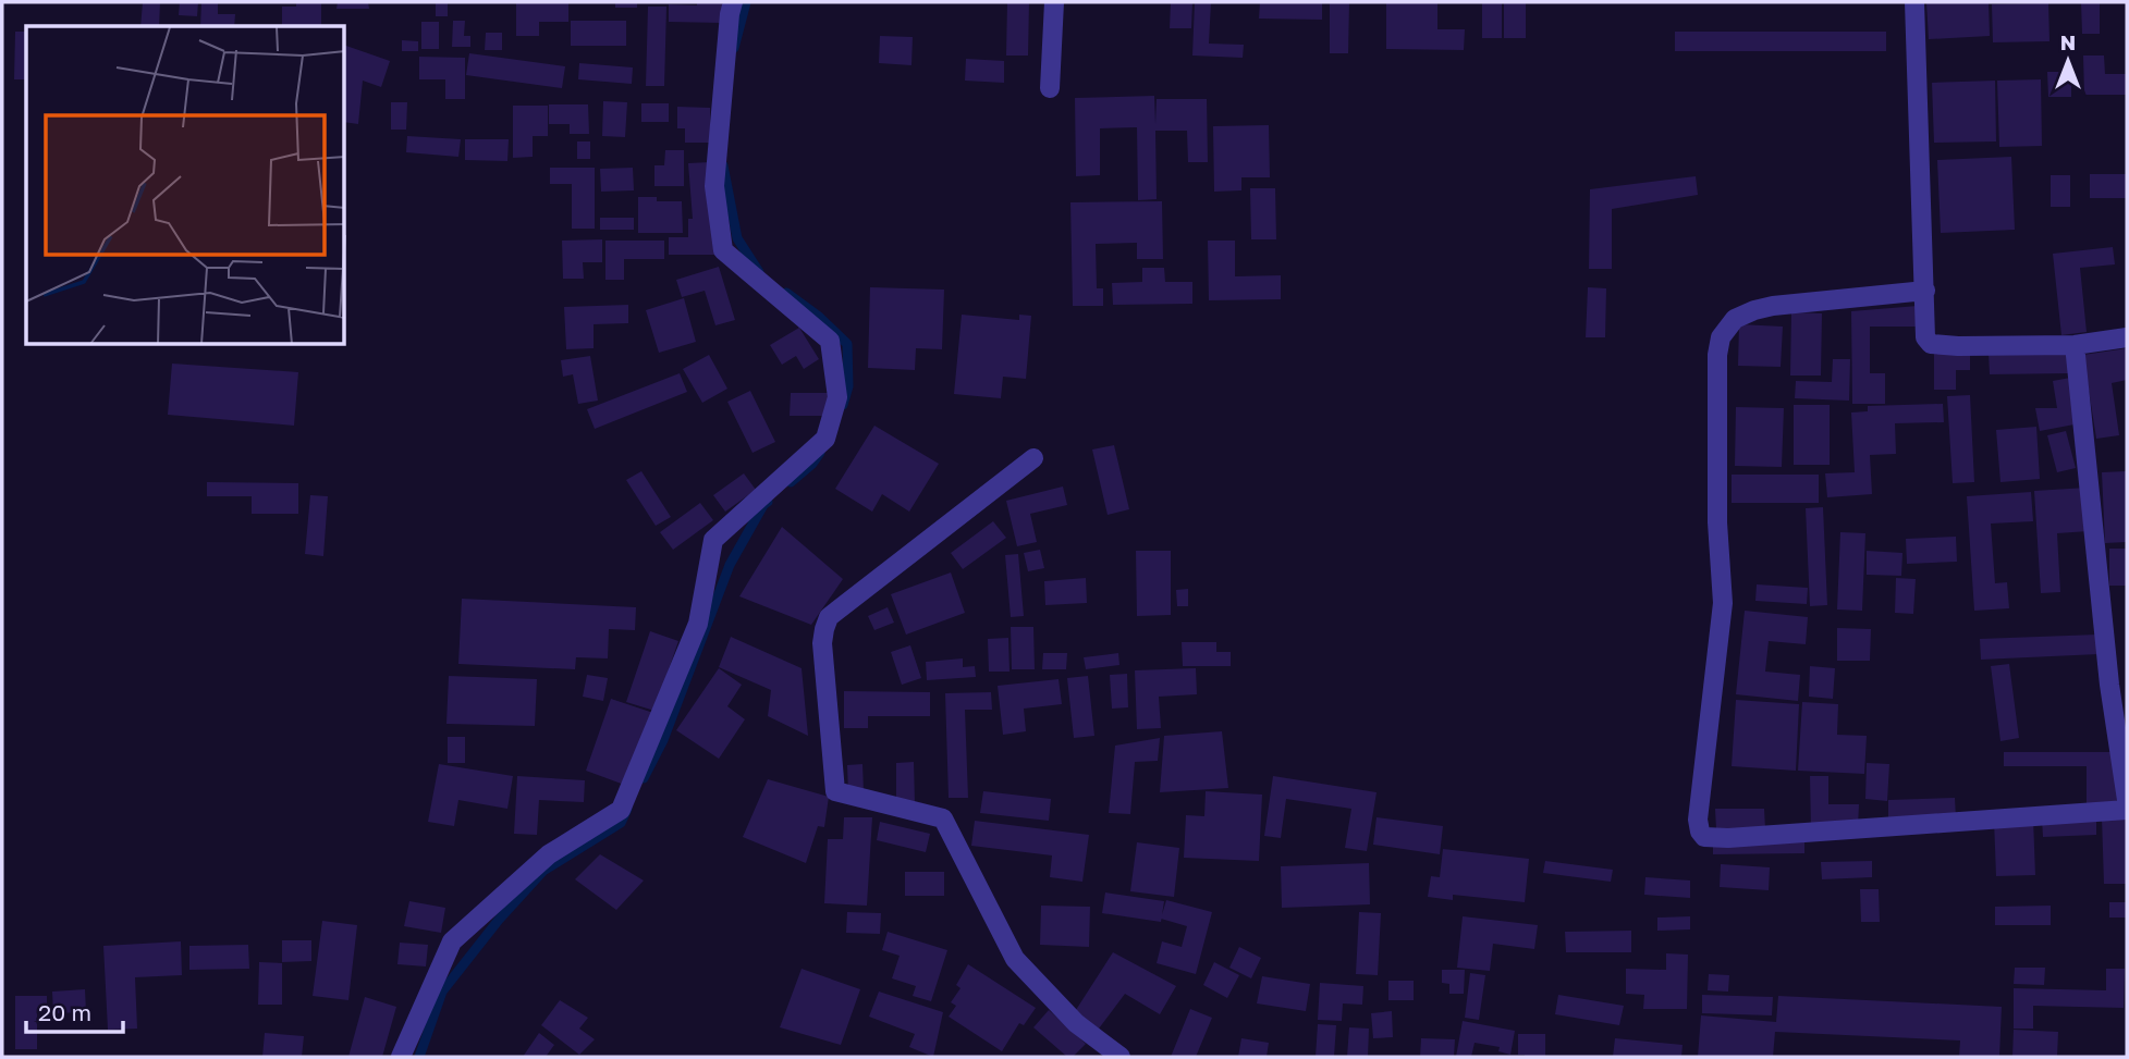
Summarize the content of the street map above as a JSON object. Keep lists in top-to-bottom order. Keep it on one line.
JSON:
{"scale_bar":"20 m","north":"top"}
